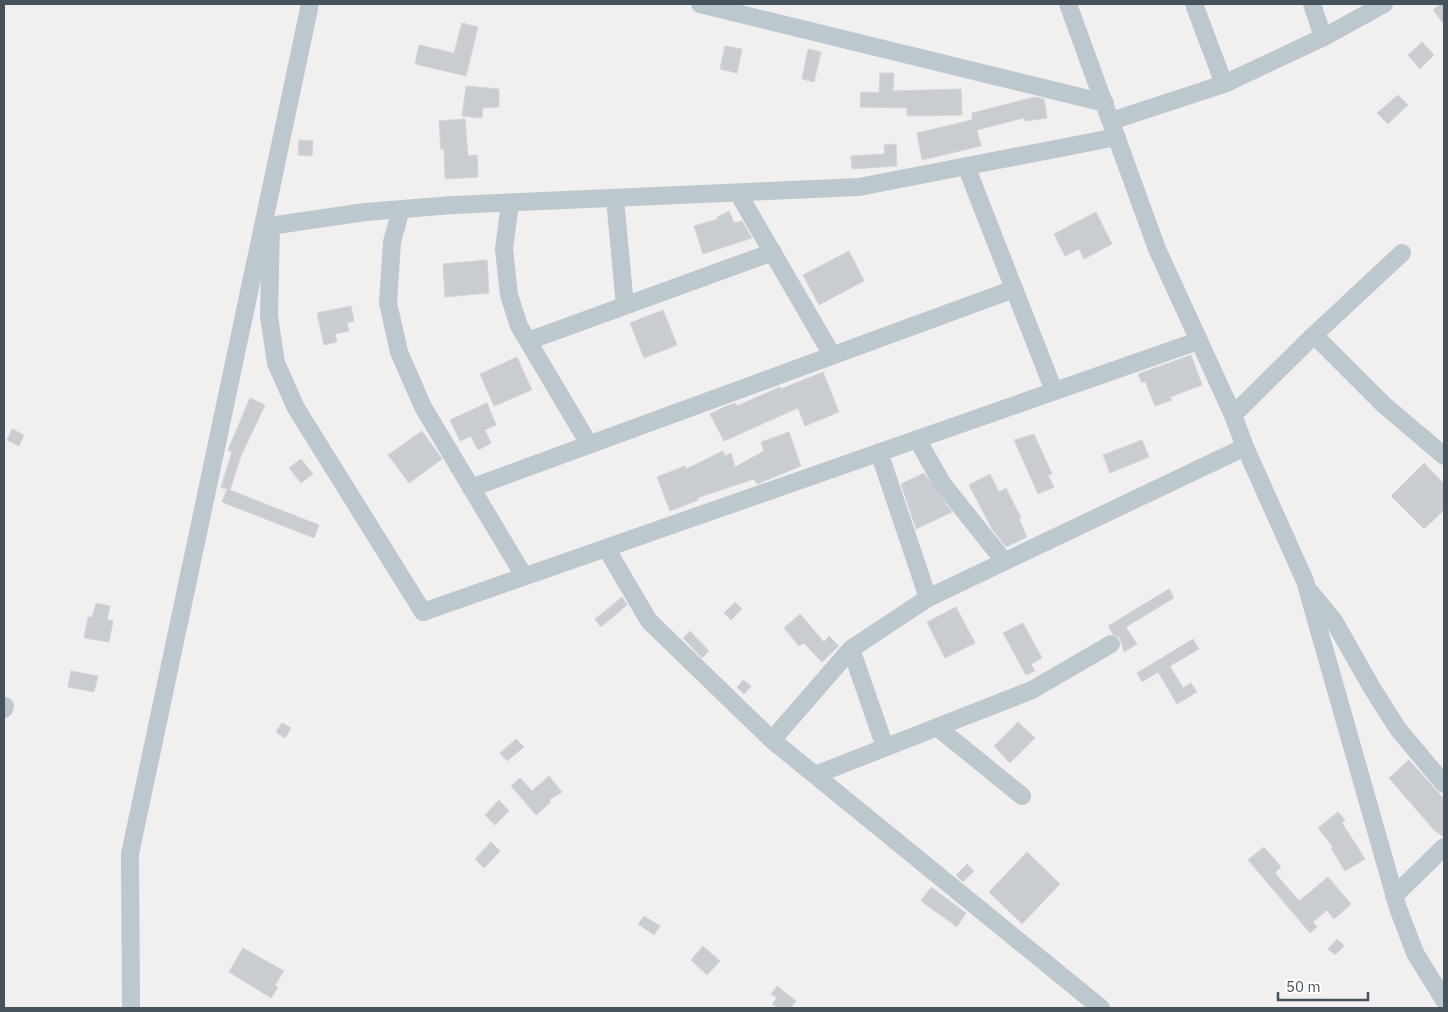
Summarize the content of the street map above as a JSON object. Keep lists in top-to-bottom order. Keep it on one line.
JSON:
{"scale_bar":"50 m"}
